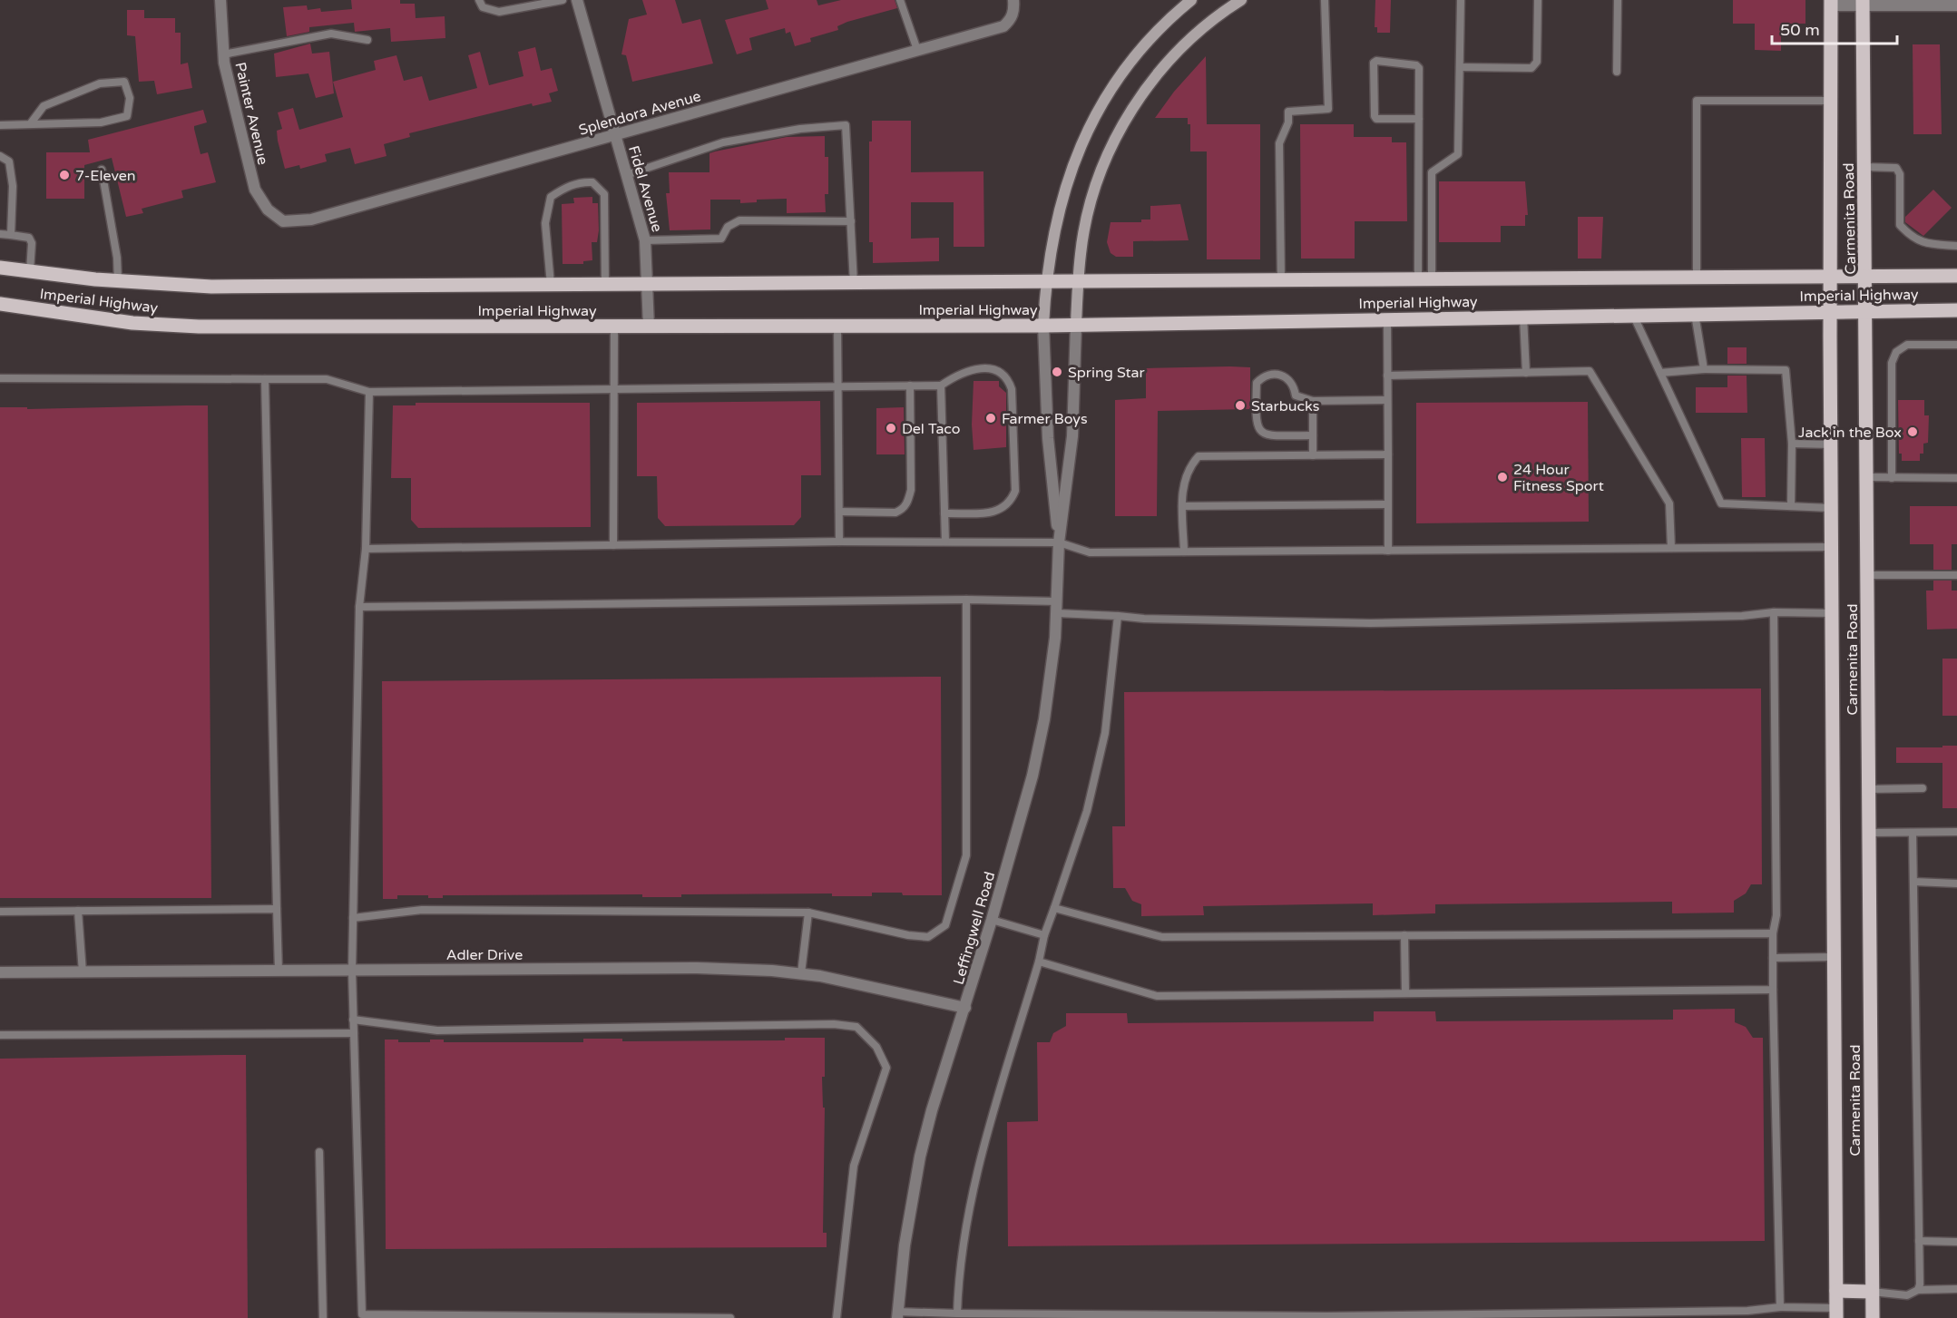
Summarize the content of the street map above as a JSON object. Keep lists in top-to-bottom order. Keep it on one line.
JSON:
{"streets":{"main road":["Carmenita Road","Imperial Highway","Leffingwell Road"],"street":["Splendora Avenue","Painter Avenue","Fidel Avenue","Adler Drive"]},"crossings":[["Splendora Avenue","Painter Avenue"],["Splendora Avenue","Fidel Avenue"],["Fidel Avenue","Imperial Highway"],["Carmenita Road","Imperial Highway"],["Imperial Highway","Leffingwell Road"],["Leffingwell Road","Adler Drive"]],"places":["7-Eleven","Spring Star","Starbucks","Farmer Boys","Del Taco","Jack in the Box","24 Hour Fitness Sport"],"scale_bar":"50 m"}
